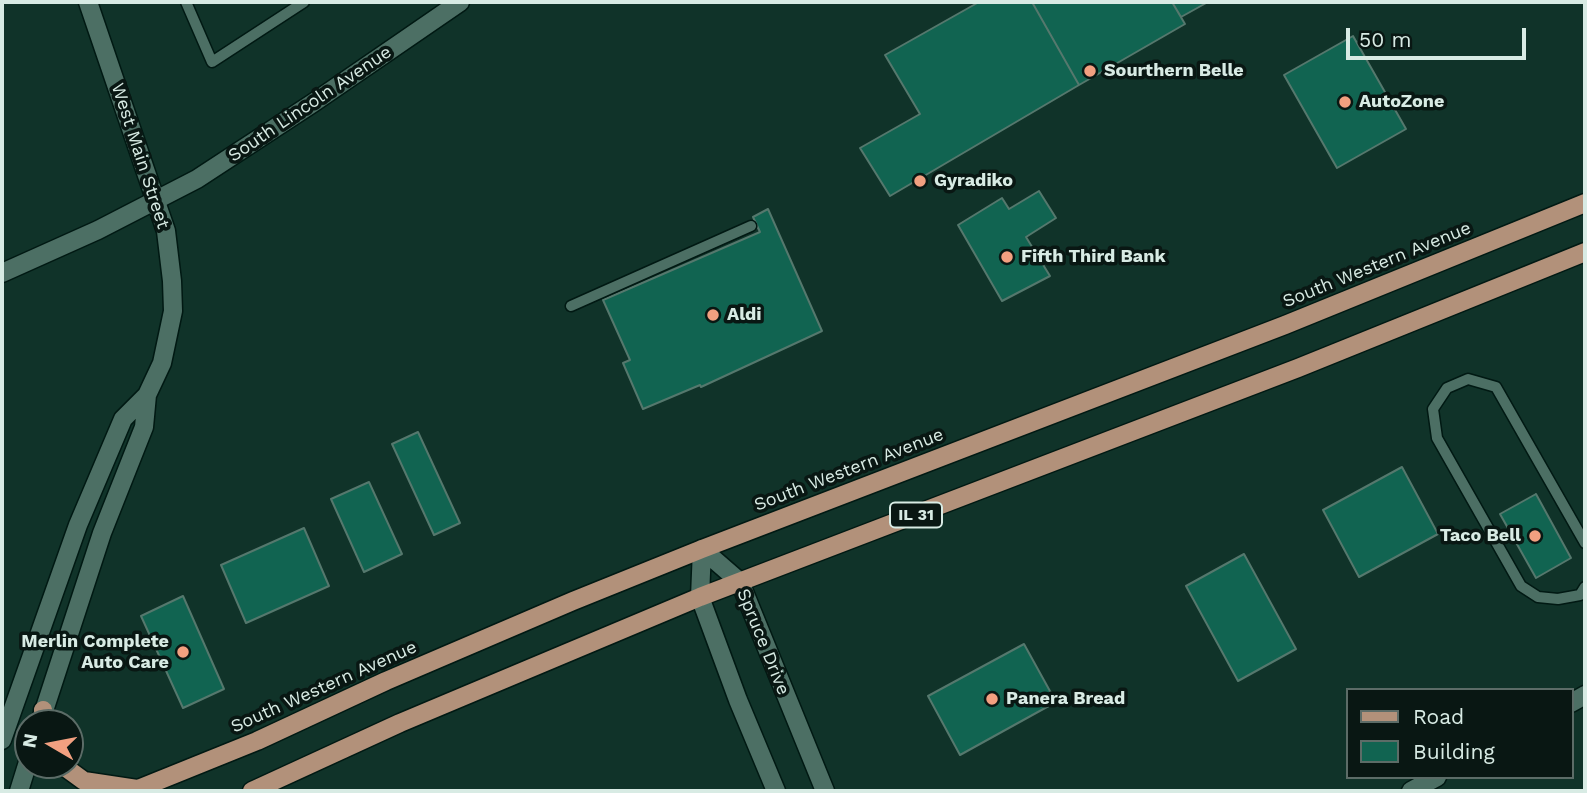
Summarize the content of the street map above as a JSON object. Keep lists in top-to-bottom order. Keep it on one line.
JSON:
{"streets":{"main road":["South Western Avenue","IL 31"],"street":["South Lincoln Avenue","West Main Street","Spruce Drive"]},"crossings":[["South Lincoln Avenue","West Main Street"],["South Western Avenue","Spruce Drive"],["IL 31","Spruce Drive"]],"places":["Sourthern Belle","AutoZone","Gyradiko","Fifth Third Bank","Aldi","Taco Bell","Merlin Complete Auto Care","Panera Bread"],"legend":["Road","Building"],"scale_bar":"50 m","north":"left"}
